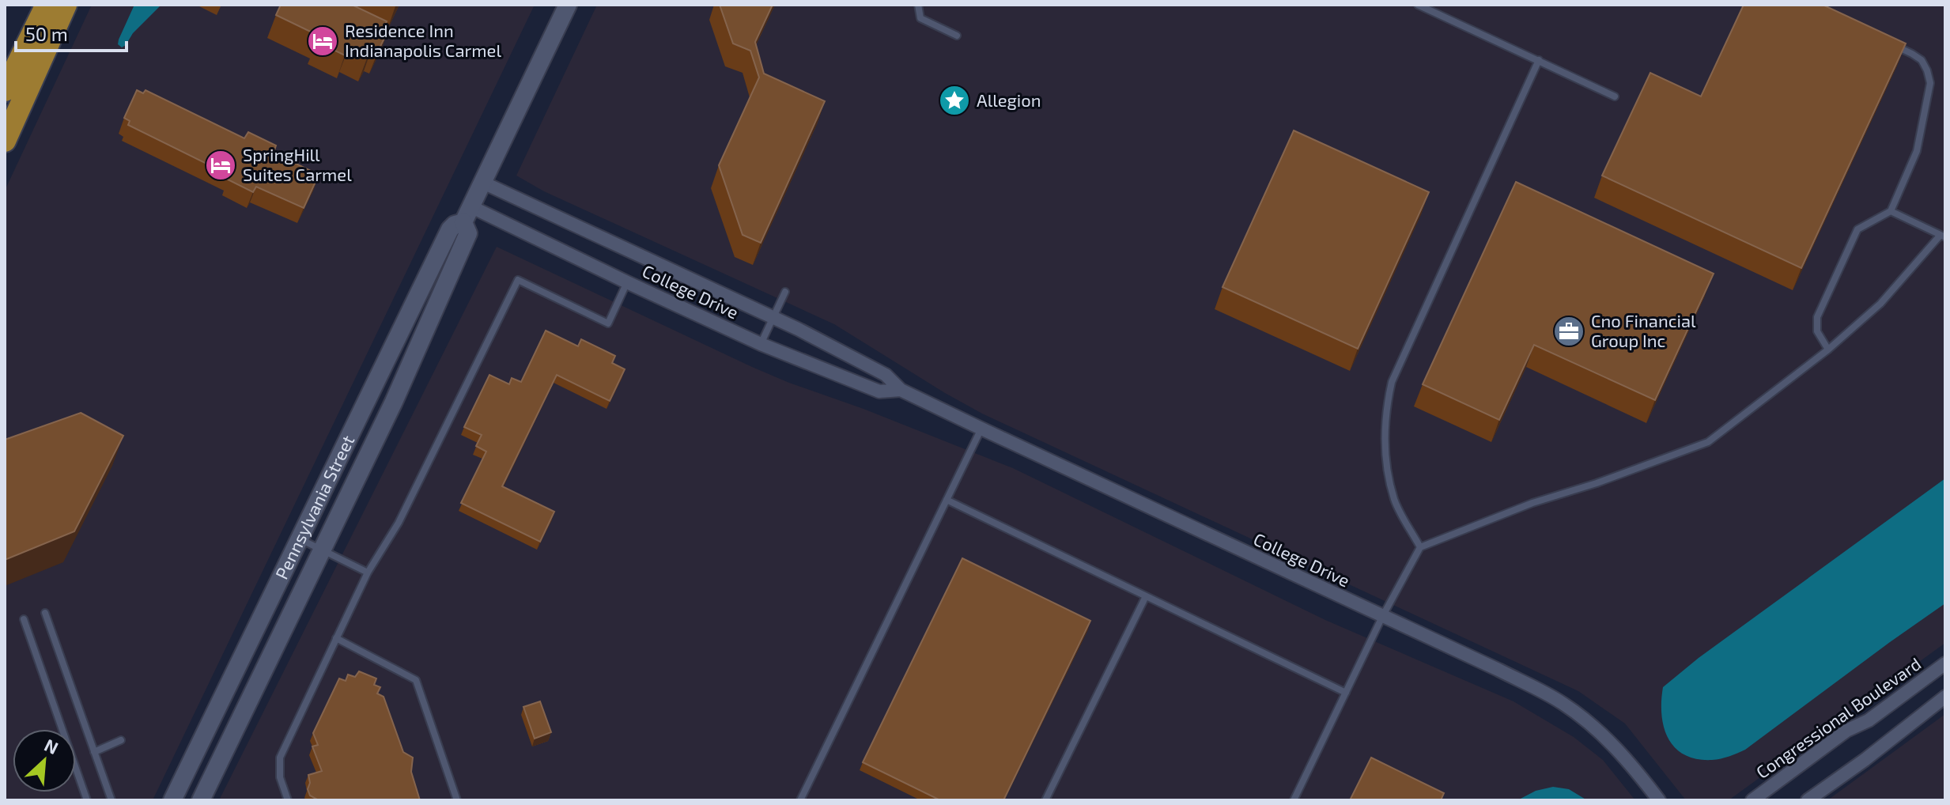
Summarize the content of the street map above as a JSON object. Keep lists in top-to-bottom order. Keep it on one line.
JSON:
{"streets":{"main road":["Pennsylvania Street"],"street":["College Drive","Congressional Boulevard"]},"crossings":[["College Drive","Pennsylvania Street"]],"places":{"hotel":["Residence Inn Indianapolis Carmel","SpringHill Suites Carmel"],"place":["Allegion"],"office":["Cno Financial Group Inc"]},"scale_bar":"50 m","north":"top right"}
